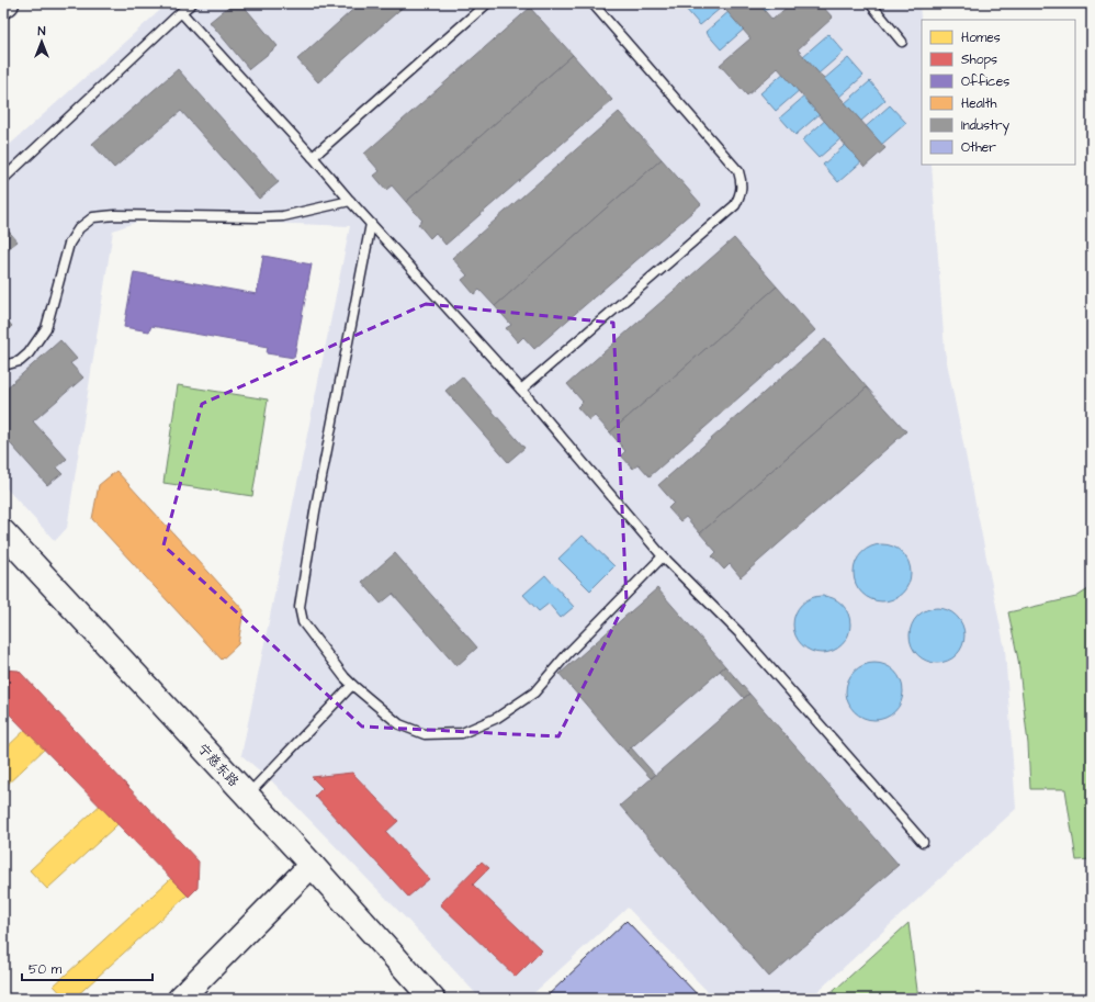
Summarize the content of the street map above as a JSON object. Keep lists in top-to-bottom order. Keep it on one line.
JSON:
{"streets":{"main road":["宁慈东路"]},"legend":["Homes","Shops","Offices","Health","Industry","Other"],"scale_bar":"50 m","north":"top"}
